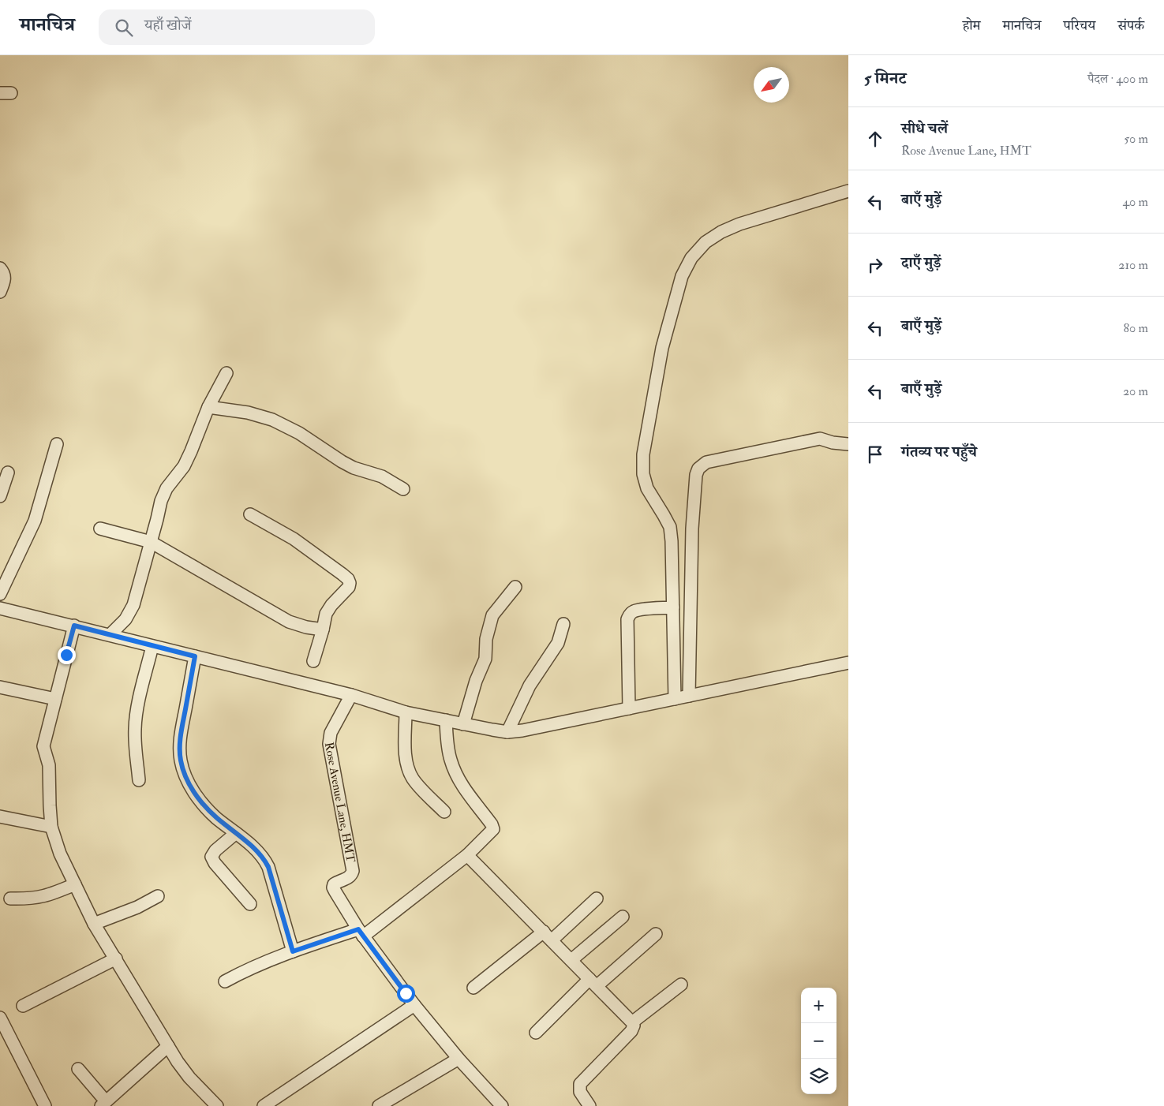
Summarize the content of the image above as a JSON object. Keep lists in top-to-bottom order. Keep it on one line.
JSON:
{"streets":{"street":["Rose Avenue Lane, HMT"]},"north":"bottom left","page":{"header":"मानचित्र","search":"यहाँ खोजें","nav":["होम","मानचित्र","परिचय","संपर्क"],"heading":["5 मिनट","पैदल · 400 m"],"list":[["सीधे चलें","Rose Avenue Lane, HMT","50 m"],["बाएँ मुड़ें","40 m"],["दाएँ मुड़ें","210 m"],["बाएँ मुड़ें","80 m"],["बाएँ मुड़ें","20 m"],"गंतव्य पर पहुँचे"],"map_buttons":["+","−"]}}
